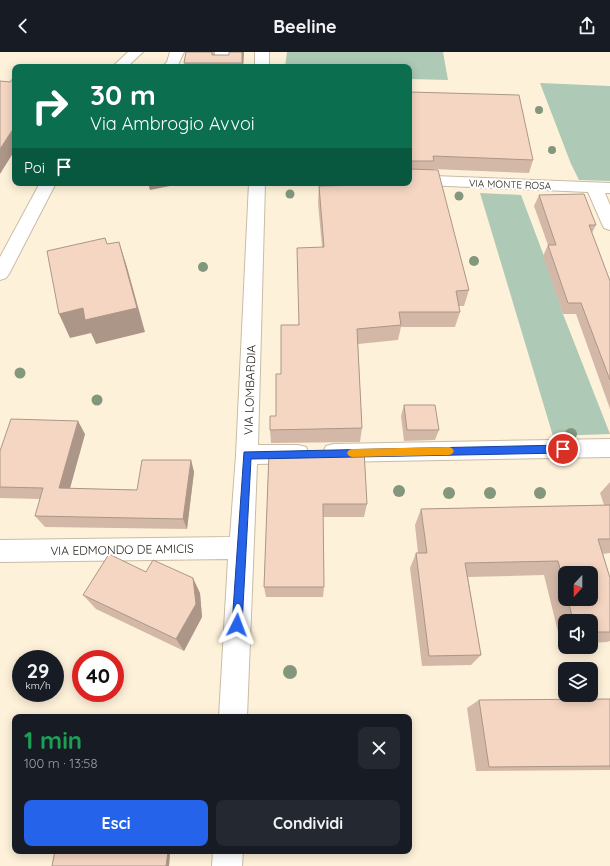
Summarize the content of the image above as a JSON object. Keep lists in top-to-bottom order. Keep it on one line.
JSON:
{"streets":{"street":["VIA MONTE ROSA","VIA LOMBARDIA","VIA EDMONDO DE AMICIS"]},"crossings":[["VIA LOMBARDIA","VIA EDMONDO DE AMICIS"]],"north":"bottom","page":{"header":"Beeline","turn":["30 m","Via Ambrogio Avvoi"],"then":"Poi","speed":"29 km/h","limit":"40","heading":["1 min","100 m · 13:58"],"buttons":["Esci","Condividi"]}}
